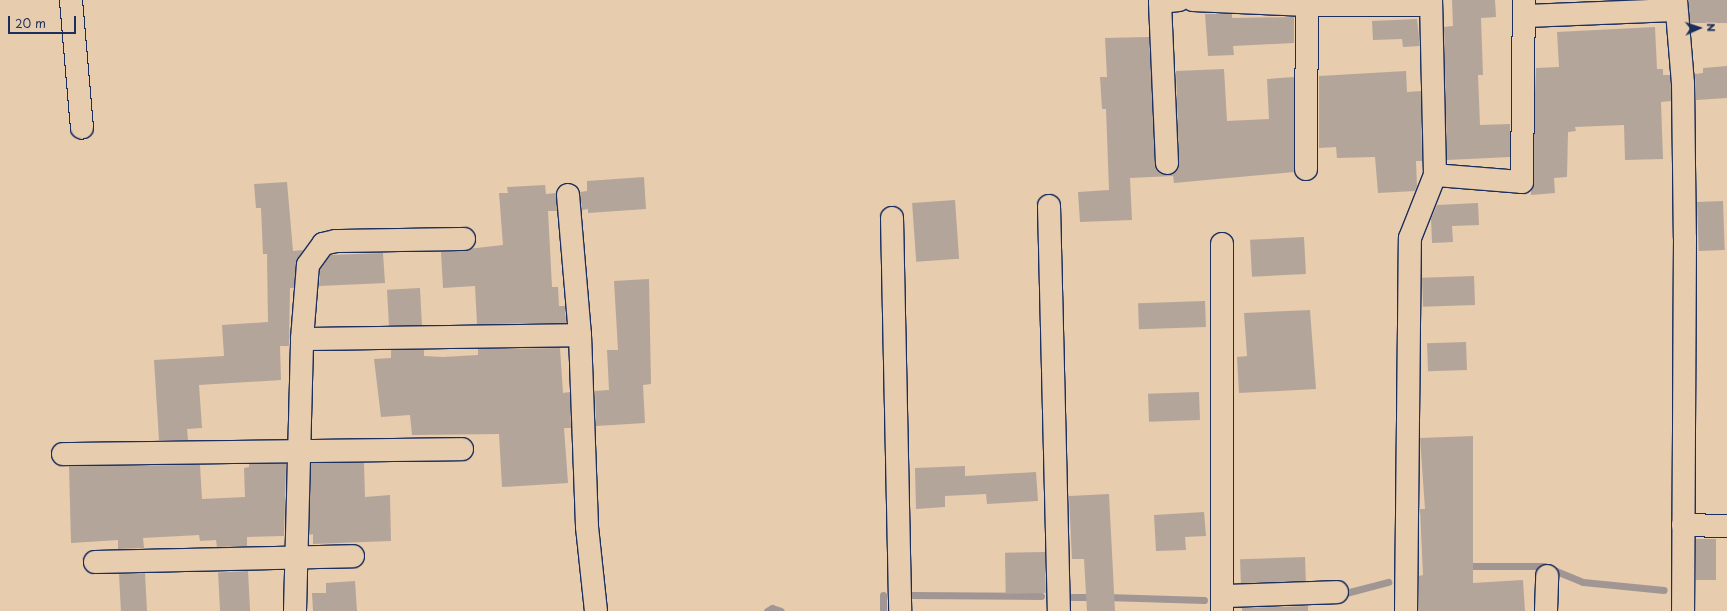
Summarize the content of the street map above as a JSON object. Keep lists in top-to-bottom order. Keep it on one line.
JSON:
{"scale_bar":"20 m","north":"right"}
